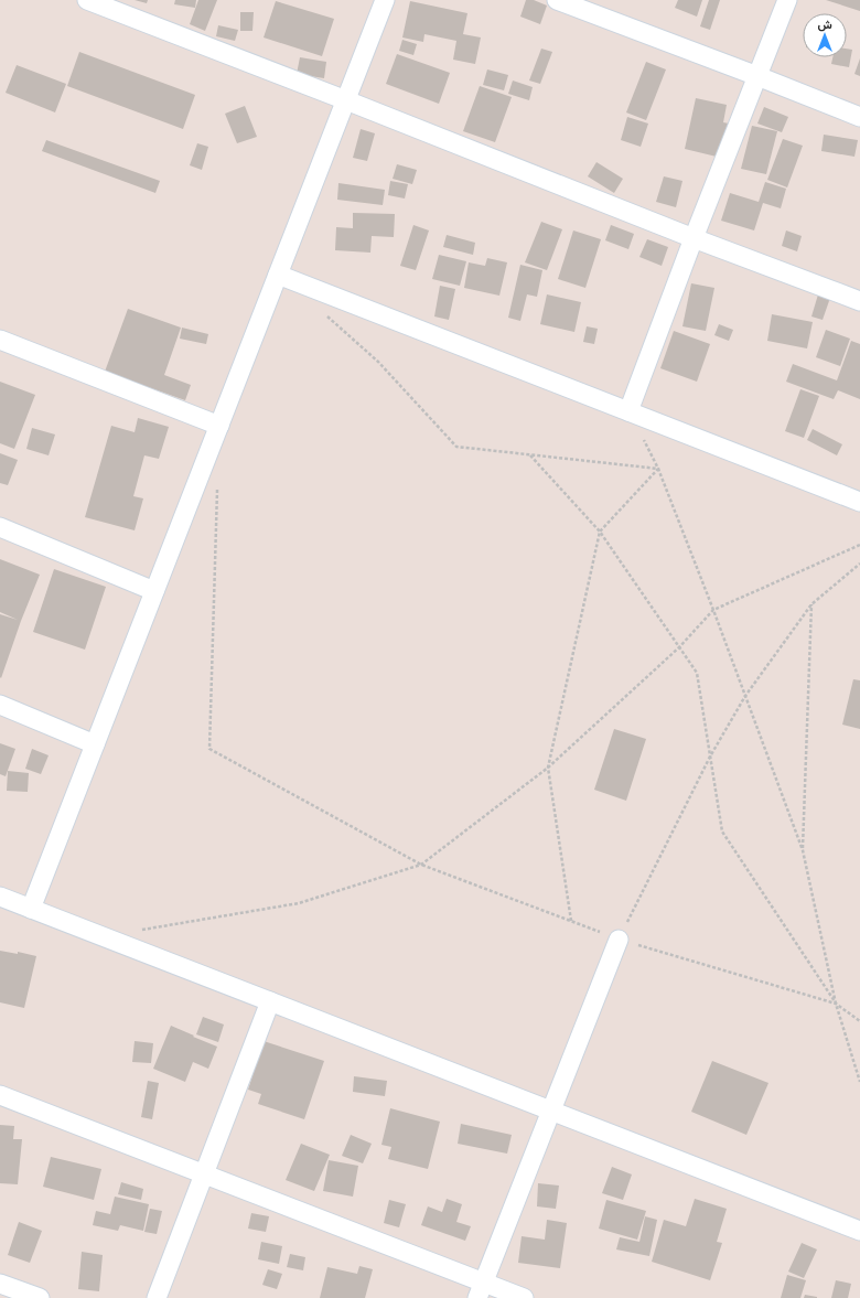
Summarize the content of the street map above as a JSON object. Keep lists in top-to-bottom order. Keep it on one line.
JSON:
{"north":"top"}
